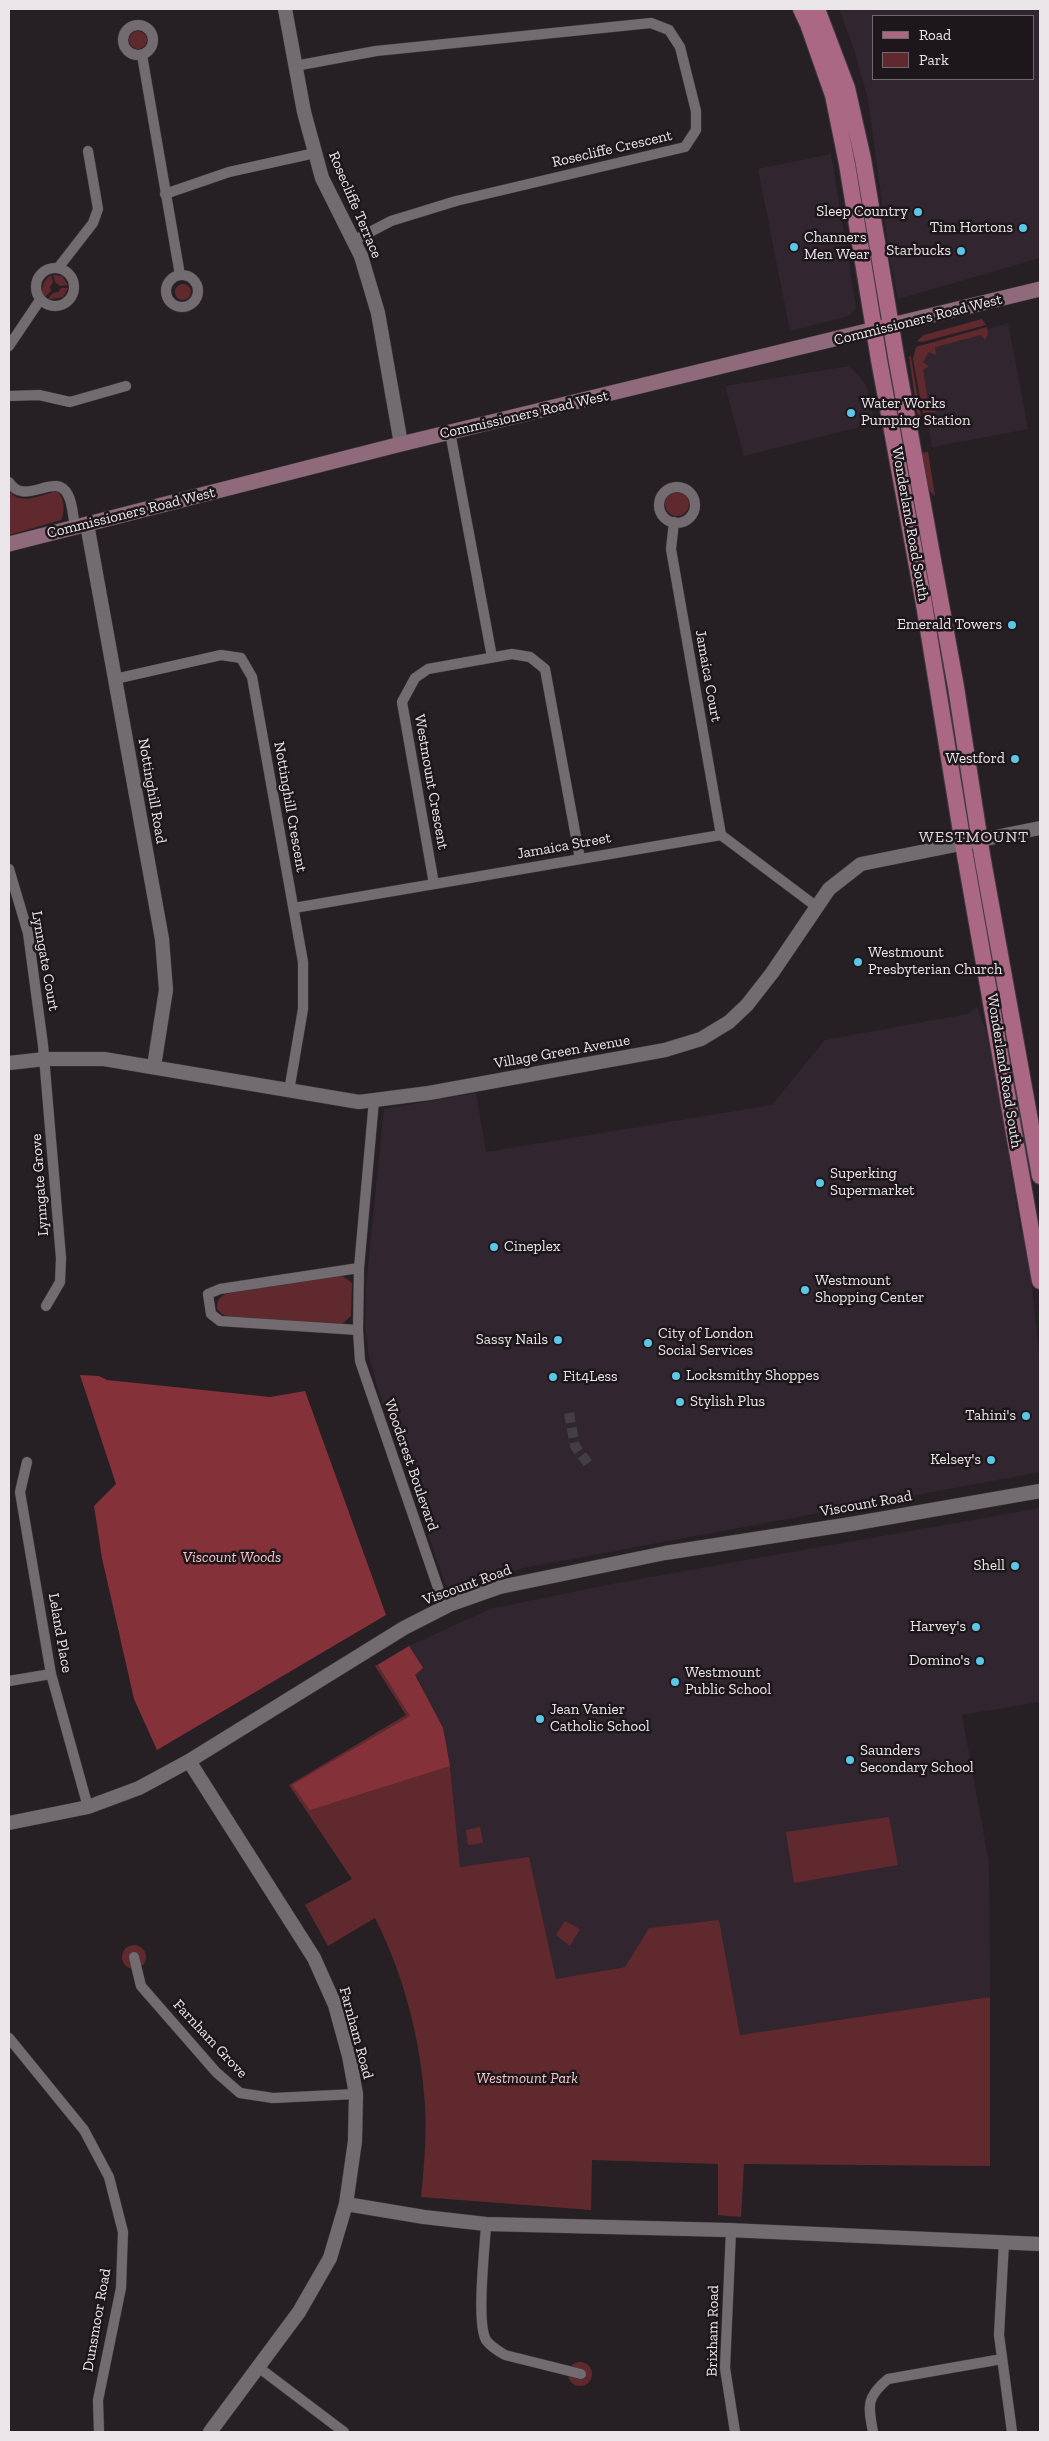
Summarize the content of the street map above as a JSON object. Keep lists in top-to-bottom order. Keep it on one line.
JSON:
{"streets":{"main road":["Commissioners Road West","Wonderland Road South"],"street":["Rosecliffe Crescent","Rosecliffe Terrace","Jamaica Court","Westmount Crescent","Nottinghill Road","Nottinghill Crescent","Jamaica Street","Lynngate Court","Village Green Avenue","Lynngate Grove","Woodcrest Boulevard","Viscount Road","Leland Place","Farnham Road","Farnham Grove","Dunsmoor Road","Brixham Road"]},"crossings":[["Rosecliffe Crescent","Rosecliffe Terrace"],["Rosecliffe Terrace","Commissioners Road West"],["Commissioners Road West","Wonderland Road South"],["Commissioners Road West","Nottinghill Road"],["Wonderland Road South","Village Green Avenue"],["Jamaica Court","Jamaica Street"],["Westmount Crescent","Jamaica Street"],["Nottinghill Road","Nottinghill Crescent"],["Nottinghill Road","Village Green Avenue"],["Nottinghill Crescent","Jamaica Street"],["Nottinghill Crescent","Village Green Avenue"],["Lynngate Court","Village Green Avenue"],["Lynngate Court","Lynngate Grove"],["Village Green Avenue","Lynngate Grove"],["Village Green Avenue","Woodcrest Boulevard"],["Woodcrest Boulevard","Viscount Road"],["Viscount Road","Leland Place"],["Viscount Road","Farnham Road"],["Farnham Road","Farnham Grove"]],"districts":["WESTMOUNT"],"parks":["Viscount Woods","Westmount Park"],"places":["Sleep Country","Tim Hortons","Channers Men Wear","Starbucks","Water Works Pumping Station","Emerald Towers","Westford","Westmount Presbyterian Church","Superking Supermarket","Cineplex","Westmount Shopping Center","Sassy Nails","City of London Social Services","Locksmithy Shoppes","Fit4Less","Stylish Plus","Tahini's","Kelsey's","Shell","Harvey's","Domino's","Westmount Public School","Jean Vanier Catholic School","Saunders Secondary School"],"legend":["Road","Park"]}
